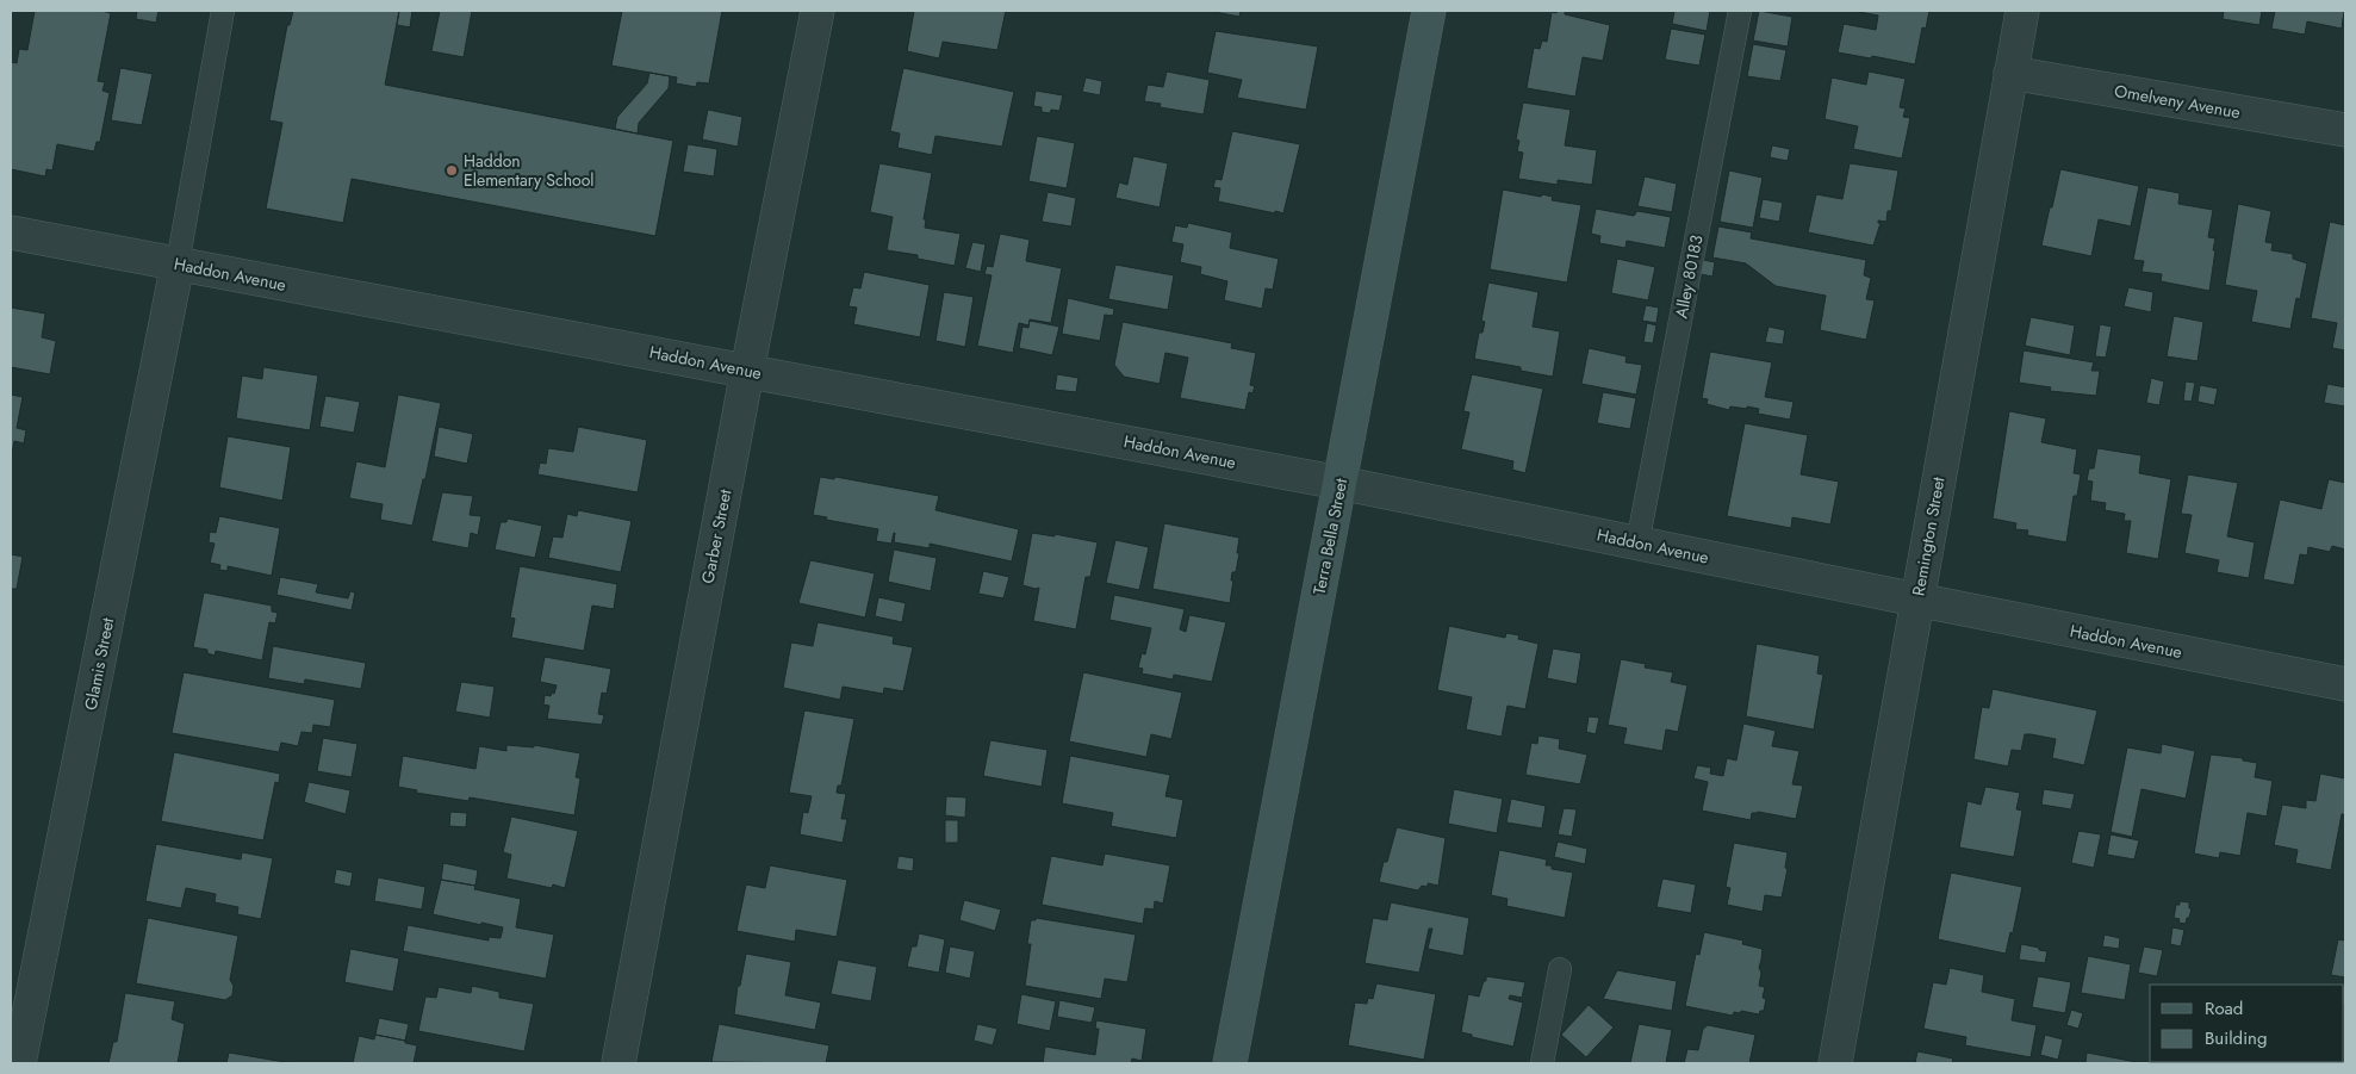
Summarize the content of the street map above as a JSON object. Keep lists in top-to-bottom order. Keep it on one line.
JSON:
{"streets":{"main road":["Terra Bella Street"],"street":["Omelveny Avenue","Haddon Avenue","Garber Street","Remington Street","Glamis Street"],"lane":["Alley 80183"]},"crossings":[["Omelveny Avenue","Remington Street"],["Haddon Avenue","Alley 80183"],["Haddon Avenue","Garber Street"],["Haddon Avenue","Terra Bella Street"],["Haddon Avenue","Remington Street"],["Haddon Avenue","Glamis Street"]],"places":["Haddon Elementary School"],"legend":["Road","Building"]}
